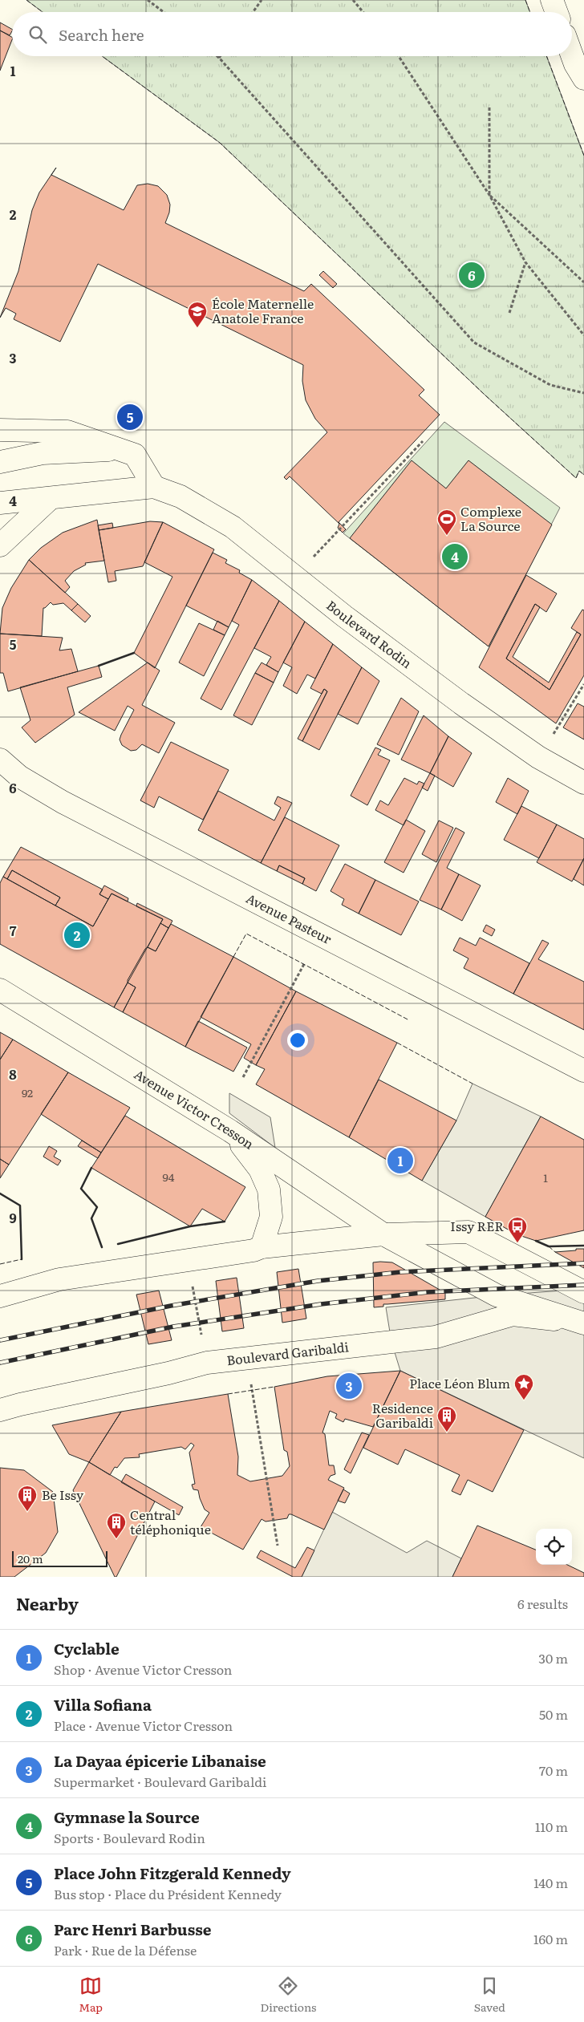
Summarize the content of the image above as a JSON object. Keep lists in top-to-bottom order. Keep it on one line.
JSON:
{"streets":{"main road":["Boulevard Rodin","Avenue Pasteur","Avenue Victor Cresson","Boulevard Garibaldi"]},"places":{"school or university":["École Maternelle Anatole France"],"sports":["Complexe La Source"],"bus stop":["Issy RER"],"place":["Place Léon Blum"],"building":["Residence Garibaldi","Be Issy","Central téléphonique"]},"house_numbers":["92","94","1"],"scale_bar":"20 m","page":{"search":"Search here","pins":["6","5","4","2","1","3"],"scale":"20 m","heading":["Nearby","6 results"],"list":[{"mark":"1","name":"Cyclable","note":"Shop · Avenue Victor Cresson","value":"30 m"},{"mark":"2","name":"Villa Sofiana","note":"Place · Avenue Victor Cresson","value":"50 m"},{"mark":"3","name":"La Dayaa épicerie Libanaise","note":"Supermarket · Boulevard Garibaldi","value":"70 m"},{"mark":"4","name":"Gymnase la Source","note":"Sports · Boulevard Rodin","value":"110 m"},{"mark":"5","name":"Place John Fitzgerald Kennedy","note":"Bus stop · Place du Président Kennedy","value":"140 m"},{"mark":"6","name":"Parc Henri Barbusse","note":"Park · Rue de la Défense","value":"160 m"}],"nav":["Map","Directions","Saved"]},"grid":{"rows":["1","2","3","4","5","6","7","8","9"]}}
